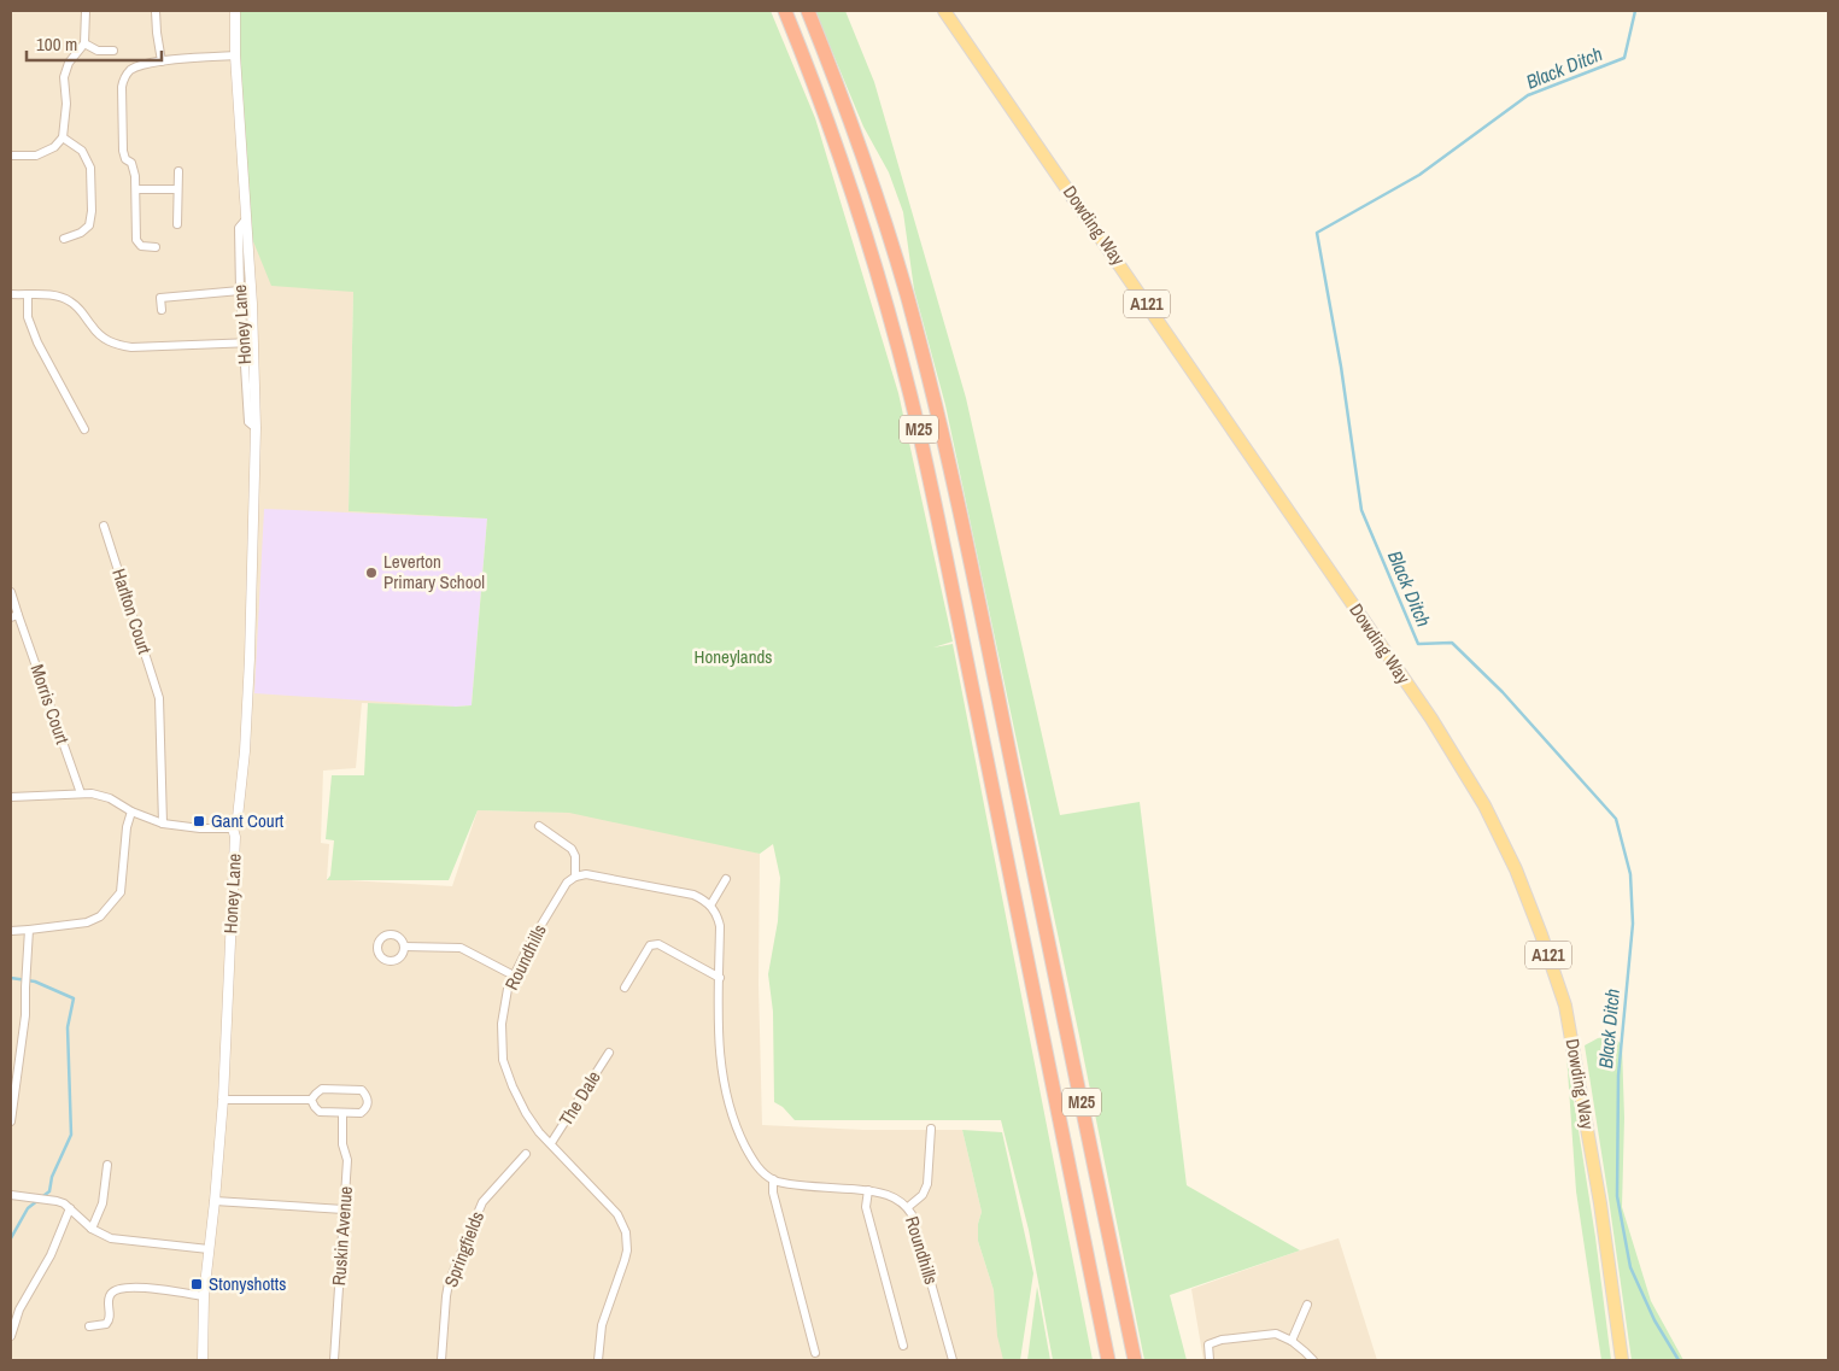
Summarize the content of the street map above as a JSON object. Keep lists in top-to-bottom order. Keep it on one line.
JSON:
{"streets":{"highway":["M25"],"main road":["Dowding Way","A121"],"street":["Honey Lane","Harlton Court","Morris Court","Roundhills","The Dale","Ruskin Avenue","Springfields"]},"crossings":[["Roundhills","The Dale"]],"water":["Black Ditch"],"parks":["Honeylands"],"places":{"other":["Leverton Primary School"],"transit":["Gant Court","Stonyshotts"]},"scale_bar":"100 m"}
